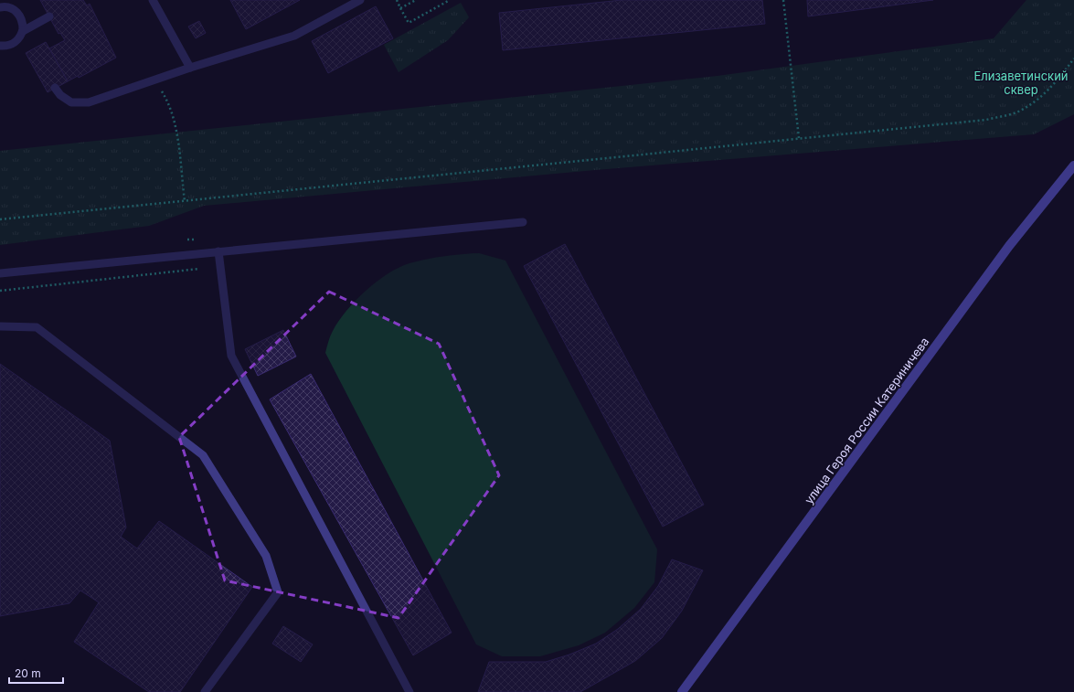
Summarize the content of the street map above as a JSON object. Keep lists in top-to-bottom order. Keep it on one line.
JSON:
{"streets":{"main road":["улица Героя России Катериничева"]},"parks":["Елизаветинский сквер"],"scale_bar":"20 m"}
